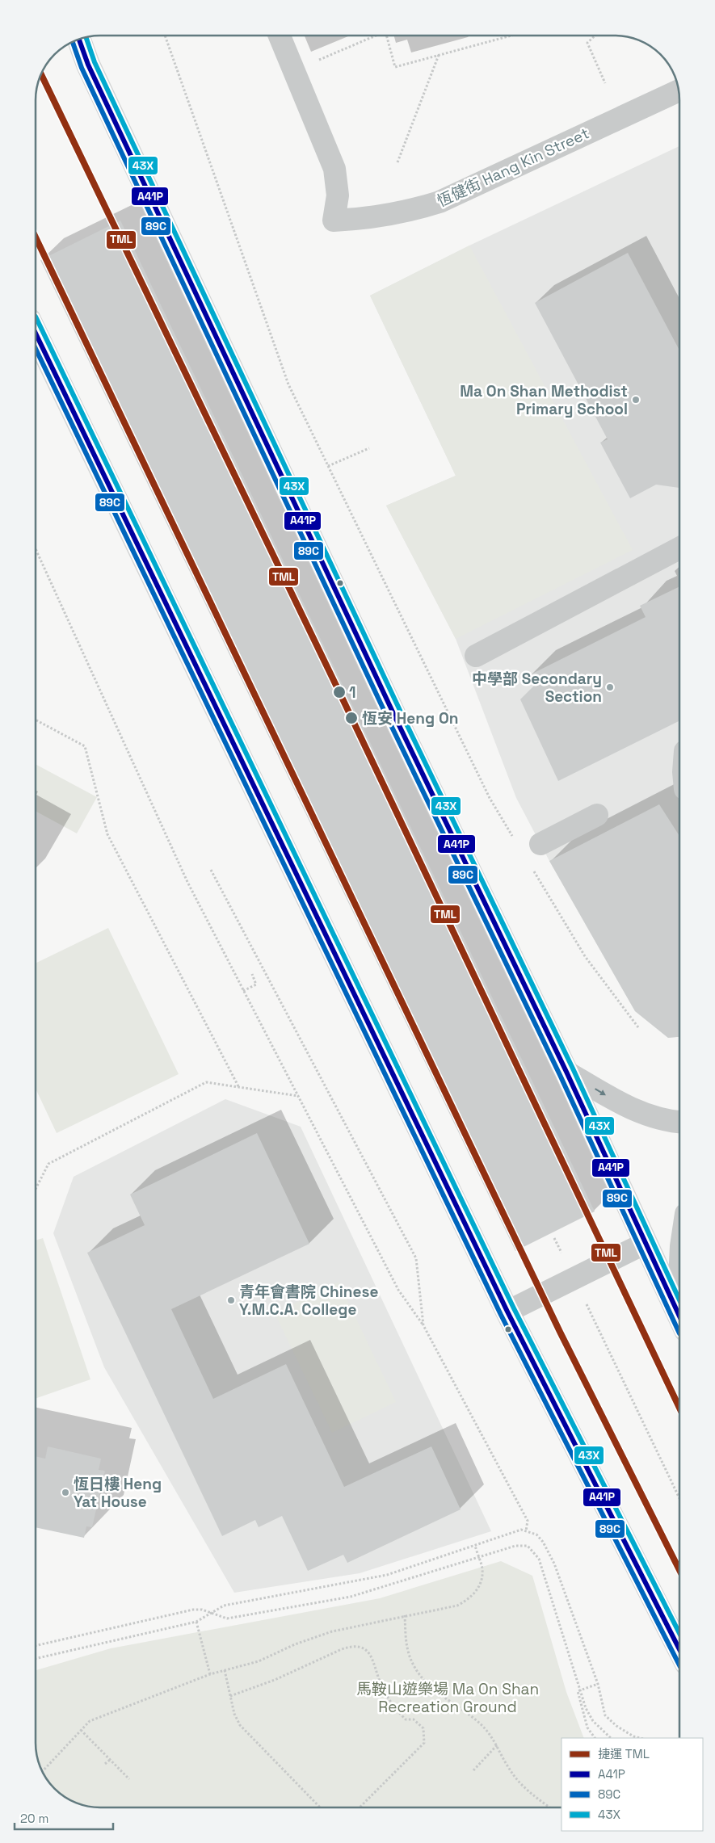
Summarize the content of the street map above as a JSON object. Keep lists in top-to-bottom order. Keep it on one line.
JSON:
{"streets":{"street":["恆健街 Hang Kin Street"]},"parks":["馬鞍山遊樂場 Ma On Shan Recreation Ground"],"places":["Ma On Shan Methodist Primary School","中學部 Secondary Section","1","恆安 Heng On","青年會書院 Chinese Y.M.C.A. College","恆日樓 Heng Yat House"],"lines":["transit line 43X","transit line A41P","transit line 89C","metro line TML"],"legend":["捷運 TML","A41P","89C","43X"],"scale_bar":"20 m"}
